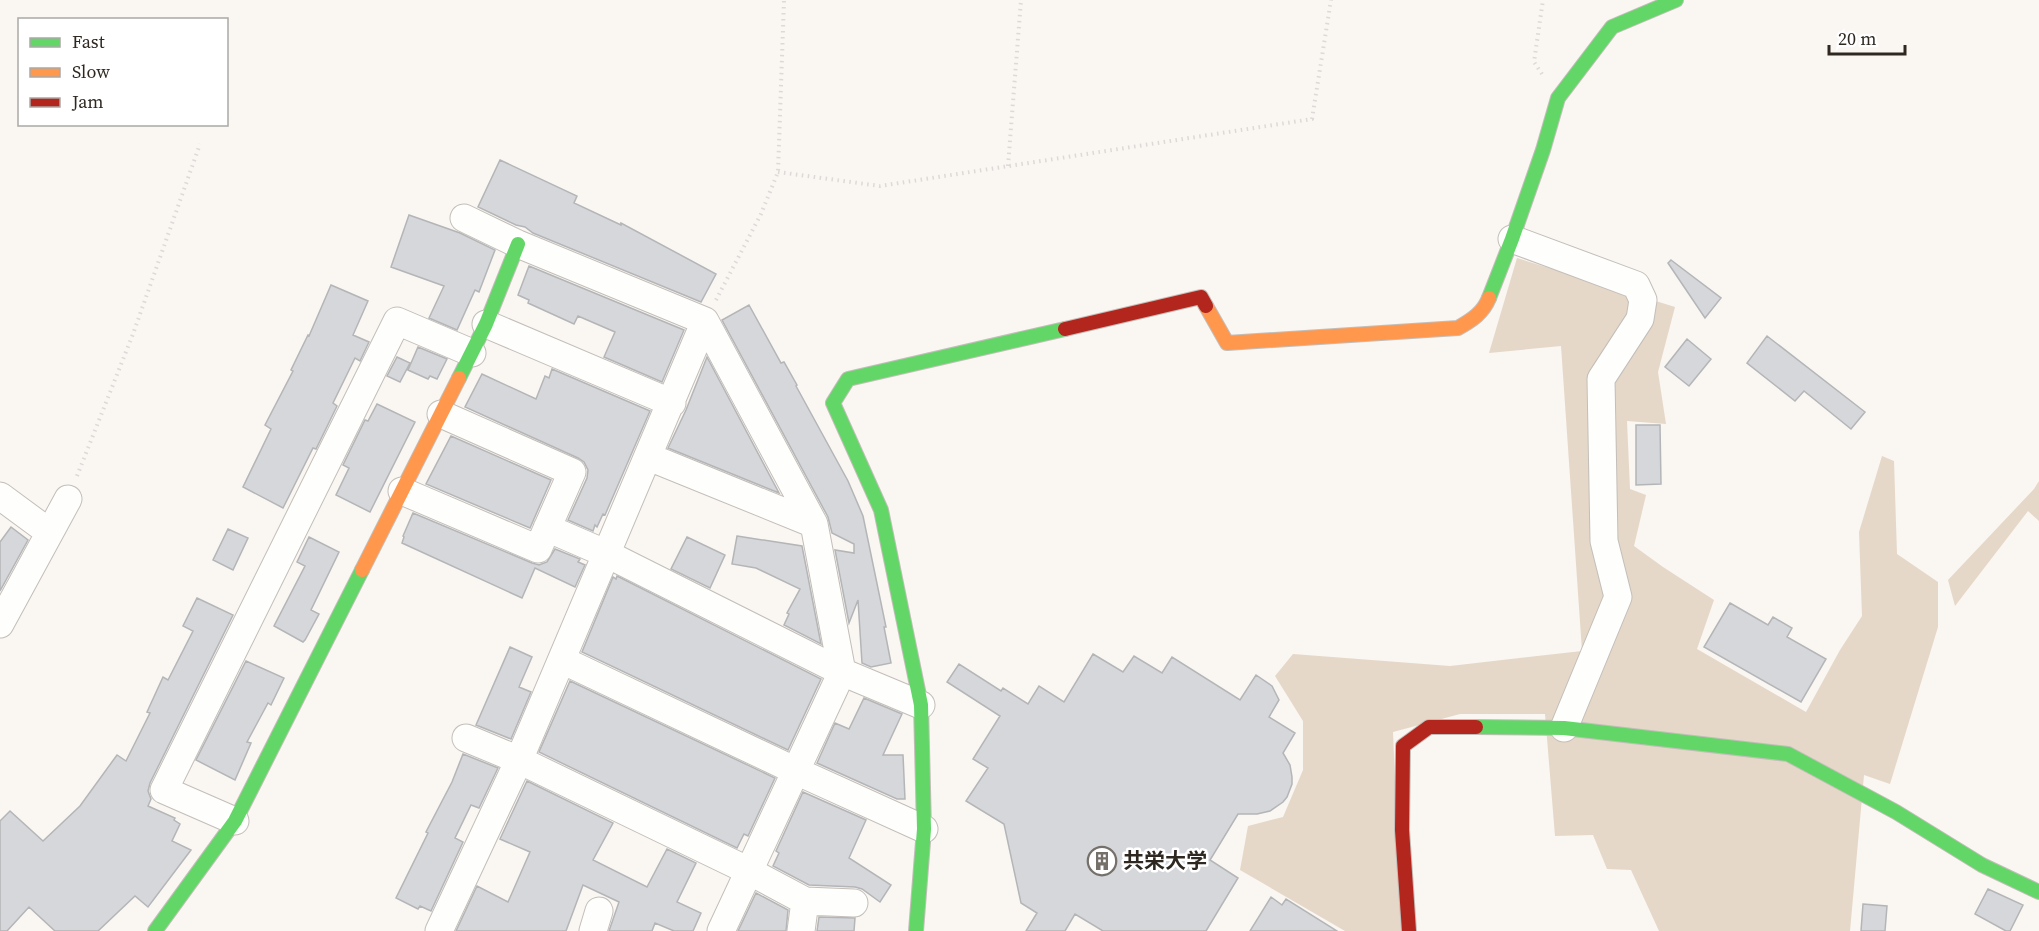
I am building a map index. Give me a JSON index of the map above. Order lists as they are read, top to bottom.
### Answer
{
  "places": {
    "building": ["共栄大学"]
  },
  "legend": ["Fast", "Slow", "Jam"],
  "scale_bar": "20 m"
}
